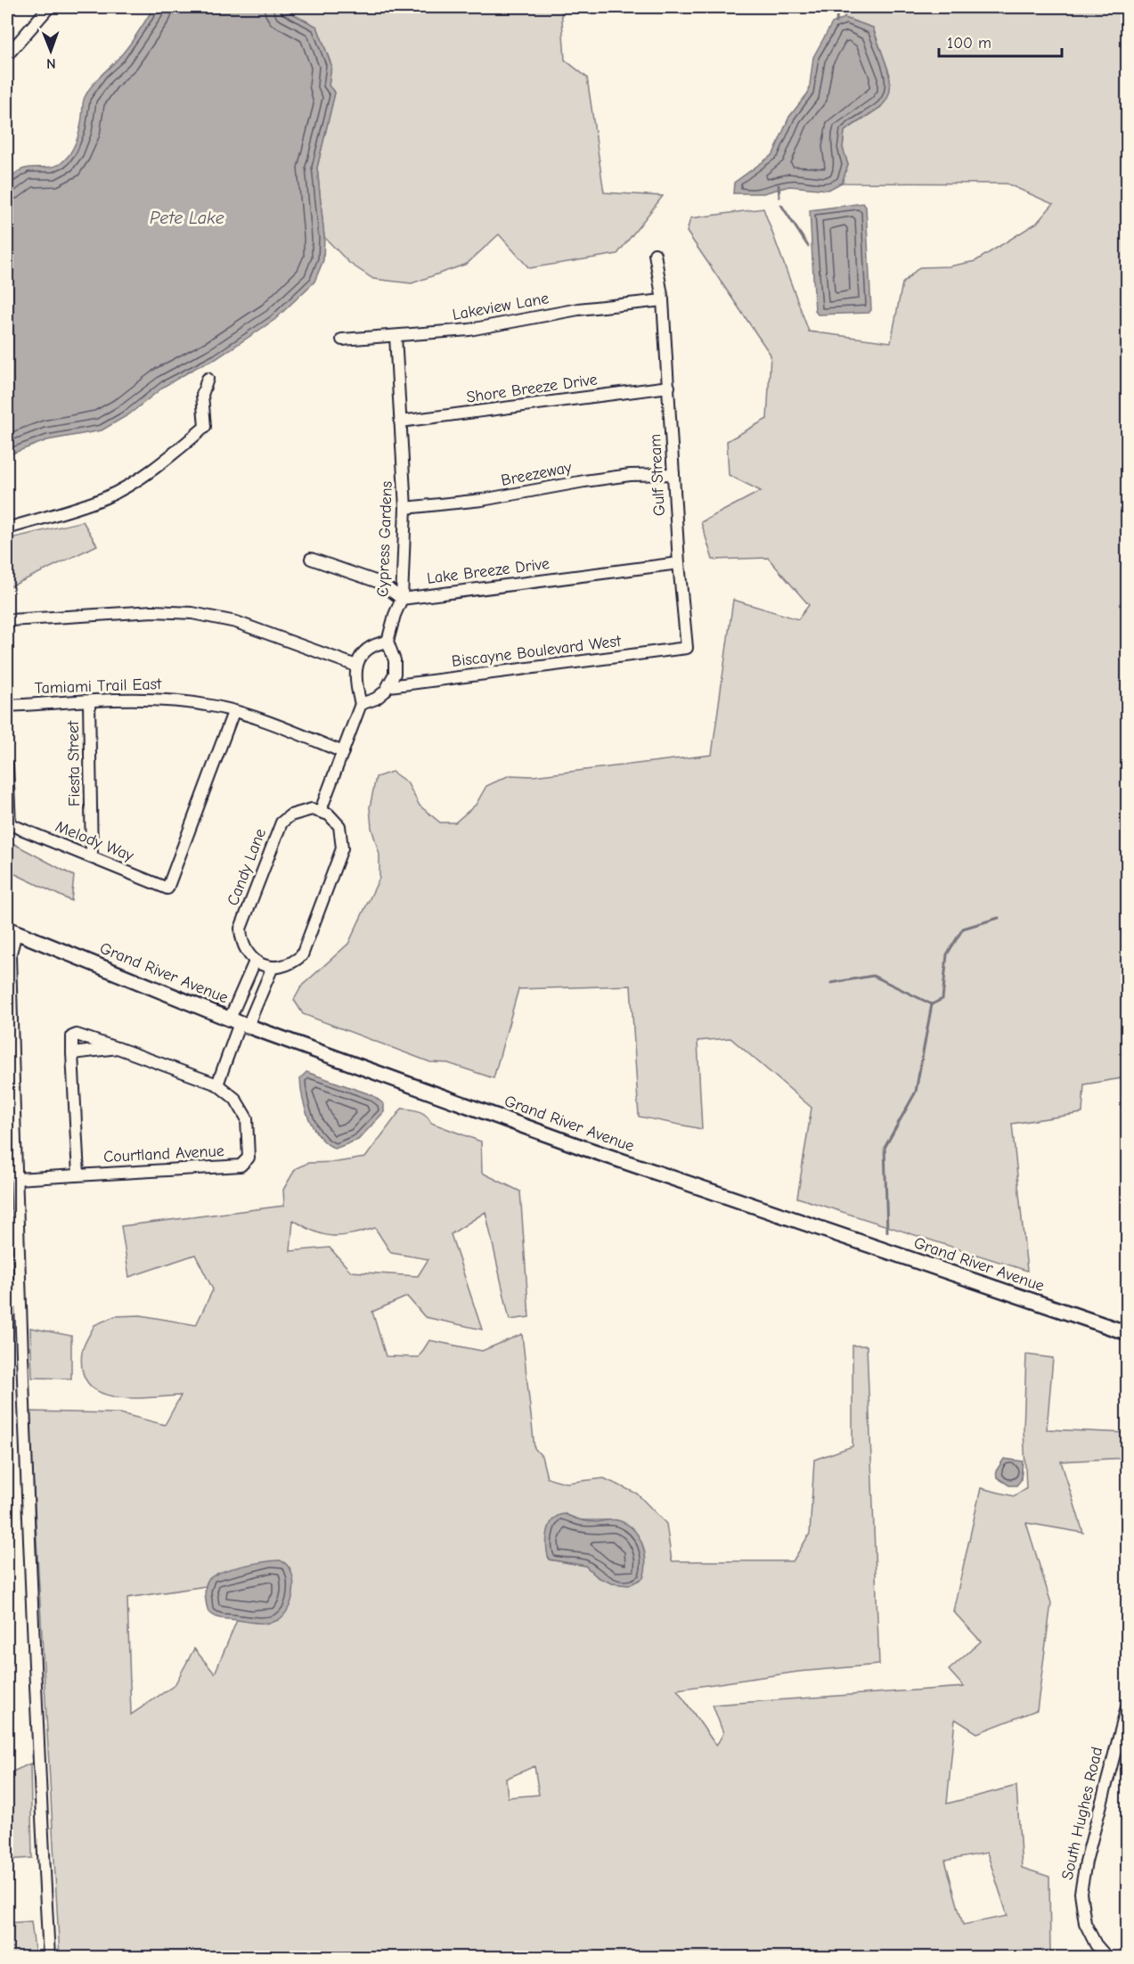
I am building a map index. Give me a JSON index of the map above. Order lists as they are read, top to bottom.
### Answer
{
  "streets": {
    "main road": ["Grand River Avenue"],
    "street": [
      "Lakeview Lane",
      "Shore Breeze Drive",
      "Breezeway",
      "Gulf Stream",
      "Cypress Gardens",
      "Lake Breeze Drive",
      "Biscayne Boulevard West",
      "Tamiami Trail East",
      "Fiesta Street",
      "Melody Way",
      "Candy Lane",
      "Courtland Avenue",
      "South Hughes Road"
    ]
  },
  "crossings": [
    ["Lakeview Lane", "Gulf Stream"],
    ["Lakeview Lane", "Cypress Gardens"],
    ["Shore Breeze Drive", "Gulf Stream"],
    ["Shore Breeze Drive", "Cypress Gardens"],
    ["Breezeway", "Gulf Stream"],
    ["Breezeway", "Cypress Gardens"],
    ["Gulf Stream", "Lake Breeze Drive"],
    ["Gulf Stream", "Biscayne Boulevard West"],
    ["Cypress Gardens", "Lake Breeze Drive"],
    ["Tamiami Trail East", "Fiesta Street"],
    ["Tamiami Trail East", "Melody Way"],
    ["Fiesta Street", "Melody Way"]
  ],
  "water": ["Pete Lake"],
  "scale_bar": "100 m",
  "north": "bottom"
}
